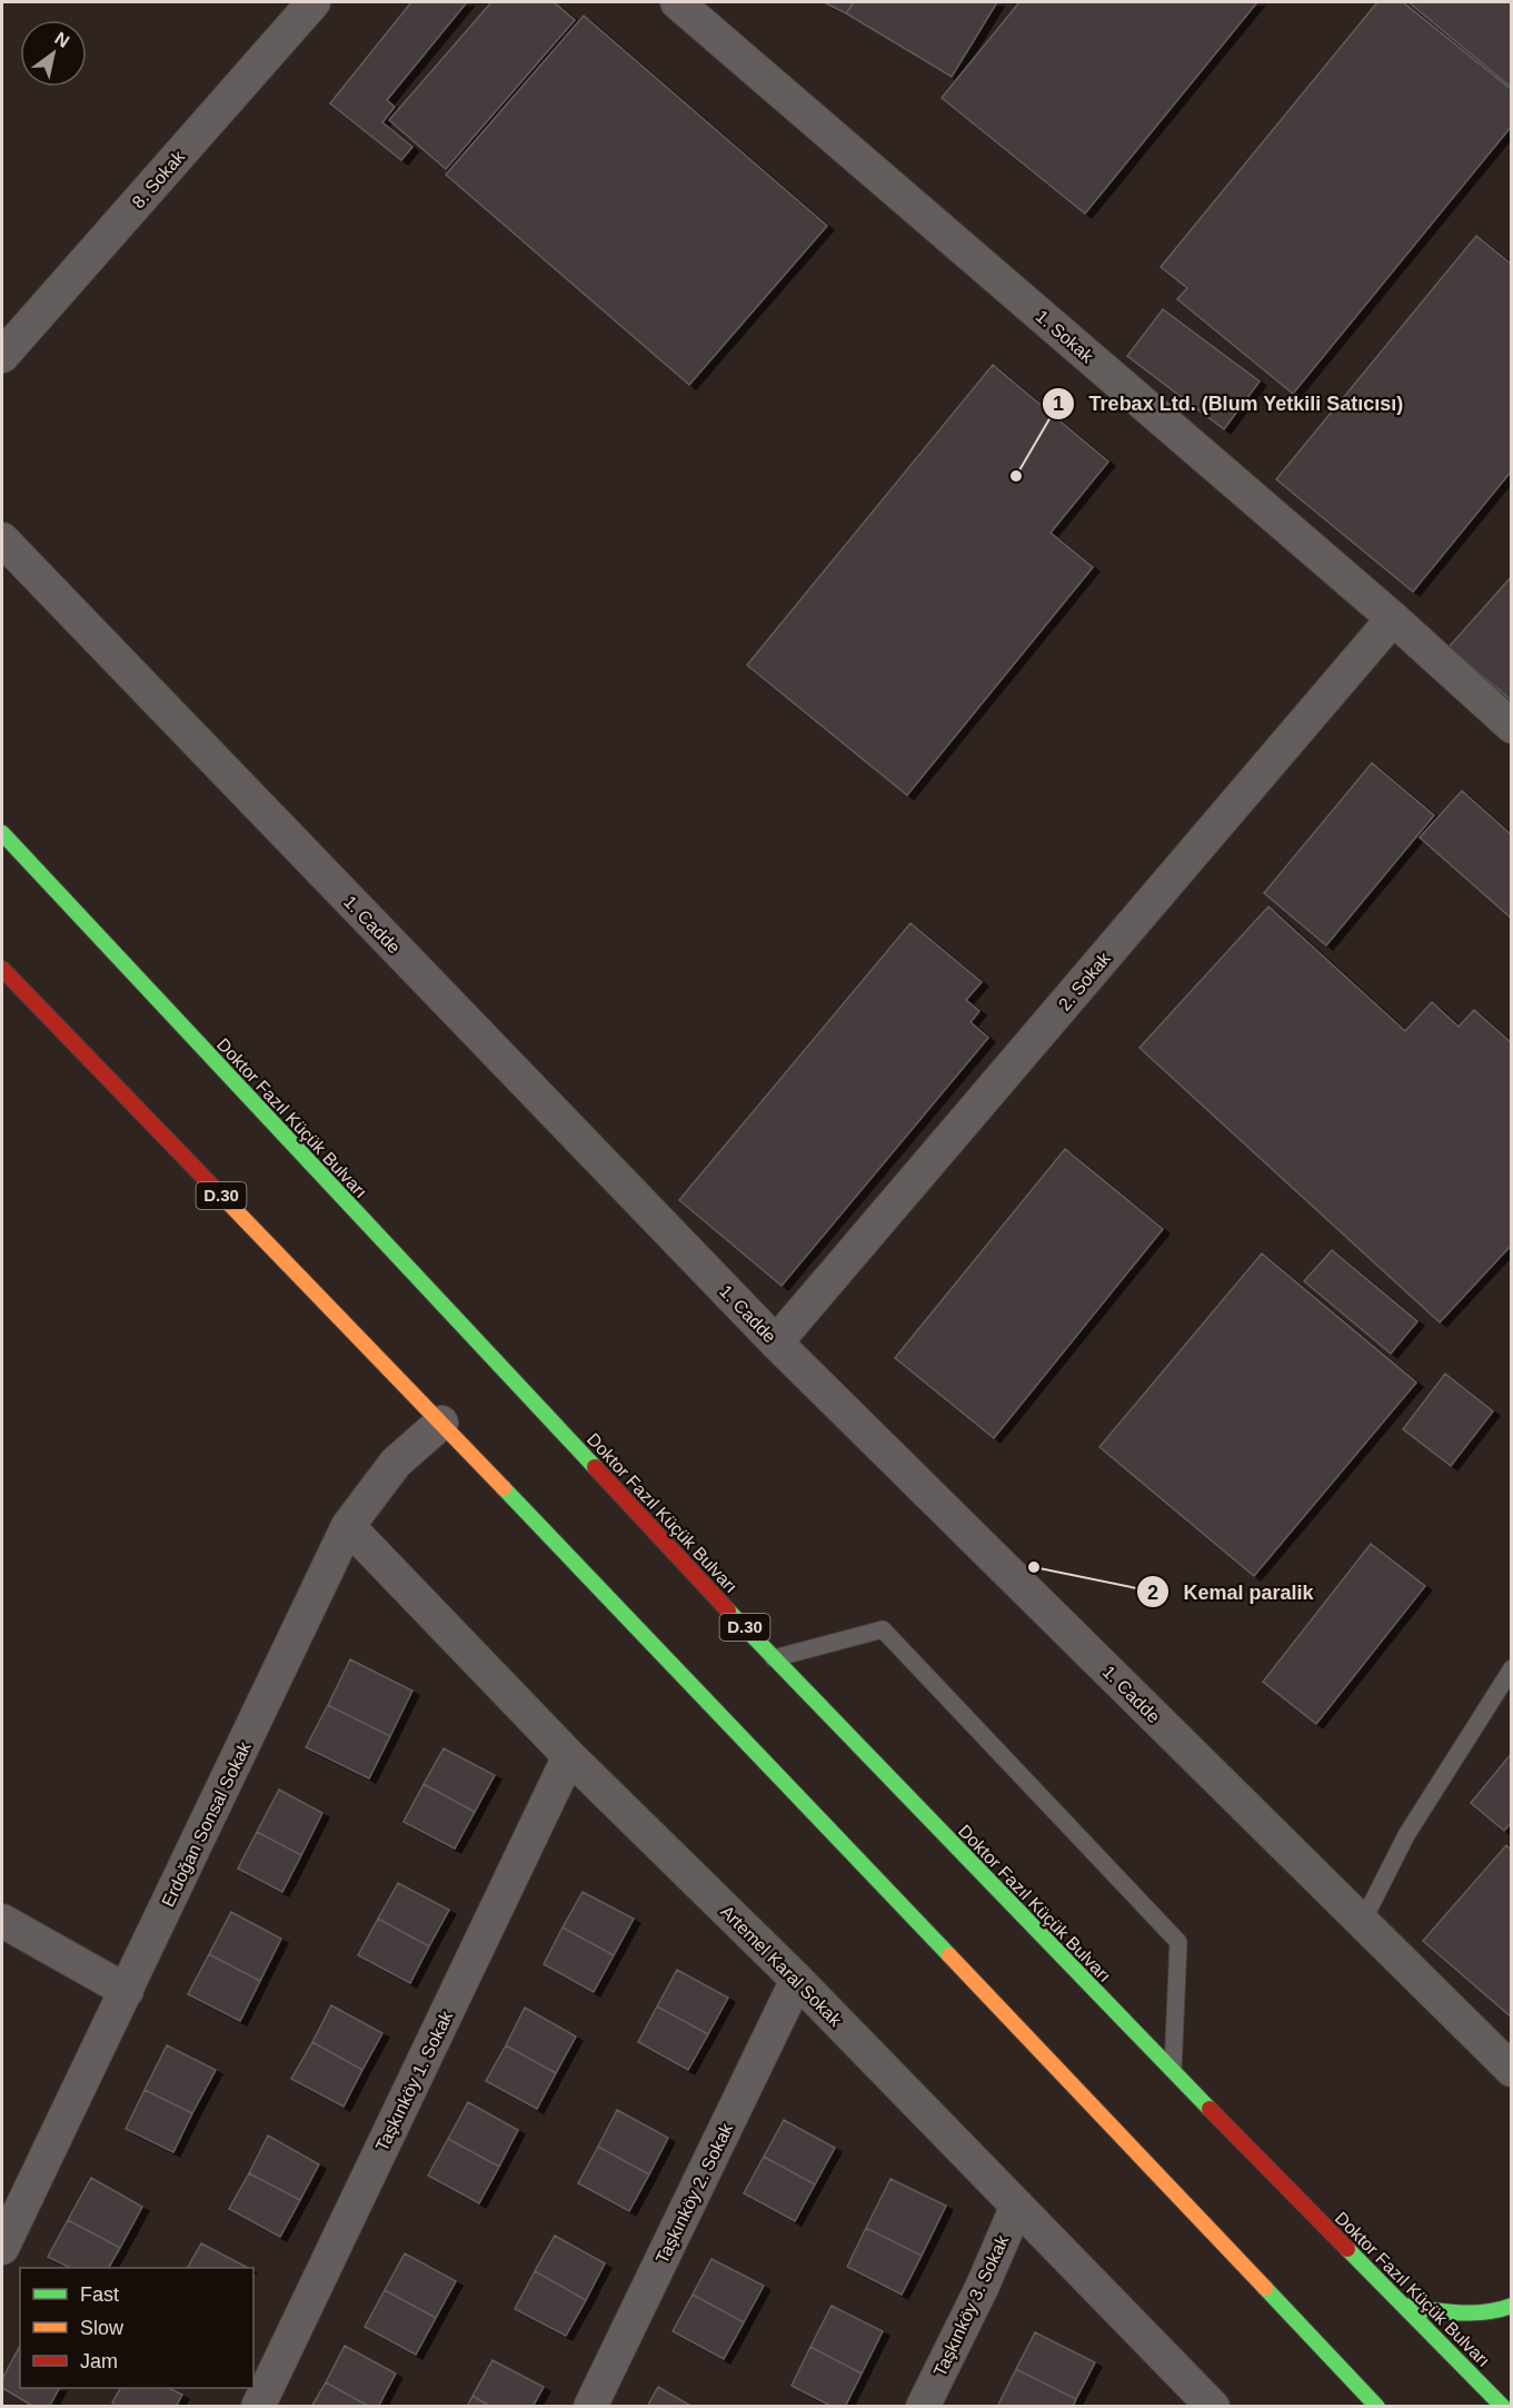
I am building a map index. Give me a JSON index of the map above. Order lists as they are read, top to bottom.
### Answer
{
  "streets": {
    "main road": ["Doktor Fazıl Küçük Bulvarı", "D.30"],
    "street": [
      "8. Sokak",
      "1. Sokak",
      "1. Cadde",
      "2. Sokak",
      "Erdoğan Sonsal Sokak",
      "Artemel Karal Sokak",
      "Taşkınköy 1. Sokak",
      "Taşkınköy 2. Sokak",
      "Taşkınköy 3. Sokak"
    ]
  },
  "crossings": [
    ["1. Sokak", "2. Sokak"],
    ["1. Cadde", "2. Sokak"],
    ["D.30", "Erdoğan Sonsal Sokak"],
    ["Erdoğan Sonsal Sokak", "Artemel Karal Sokak"],
    ["Artemel Karal Sokak", "Taşkınköy 1. Sokak"],
    ["Artemel Karal Sokak", "Taşkınköy 2. Sokak"],
    ["Artemel Karal Sokak", "Taşkınköy 3. Sokak"]
  ],
  "places": ["Trebax Ltd. (Blum Yetkili Satıcısı)", "Kemal paralik"],
  "legend": ["Fast", "Slow", "Jam"],
  "north": "top right"
}
